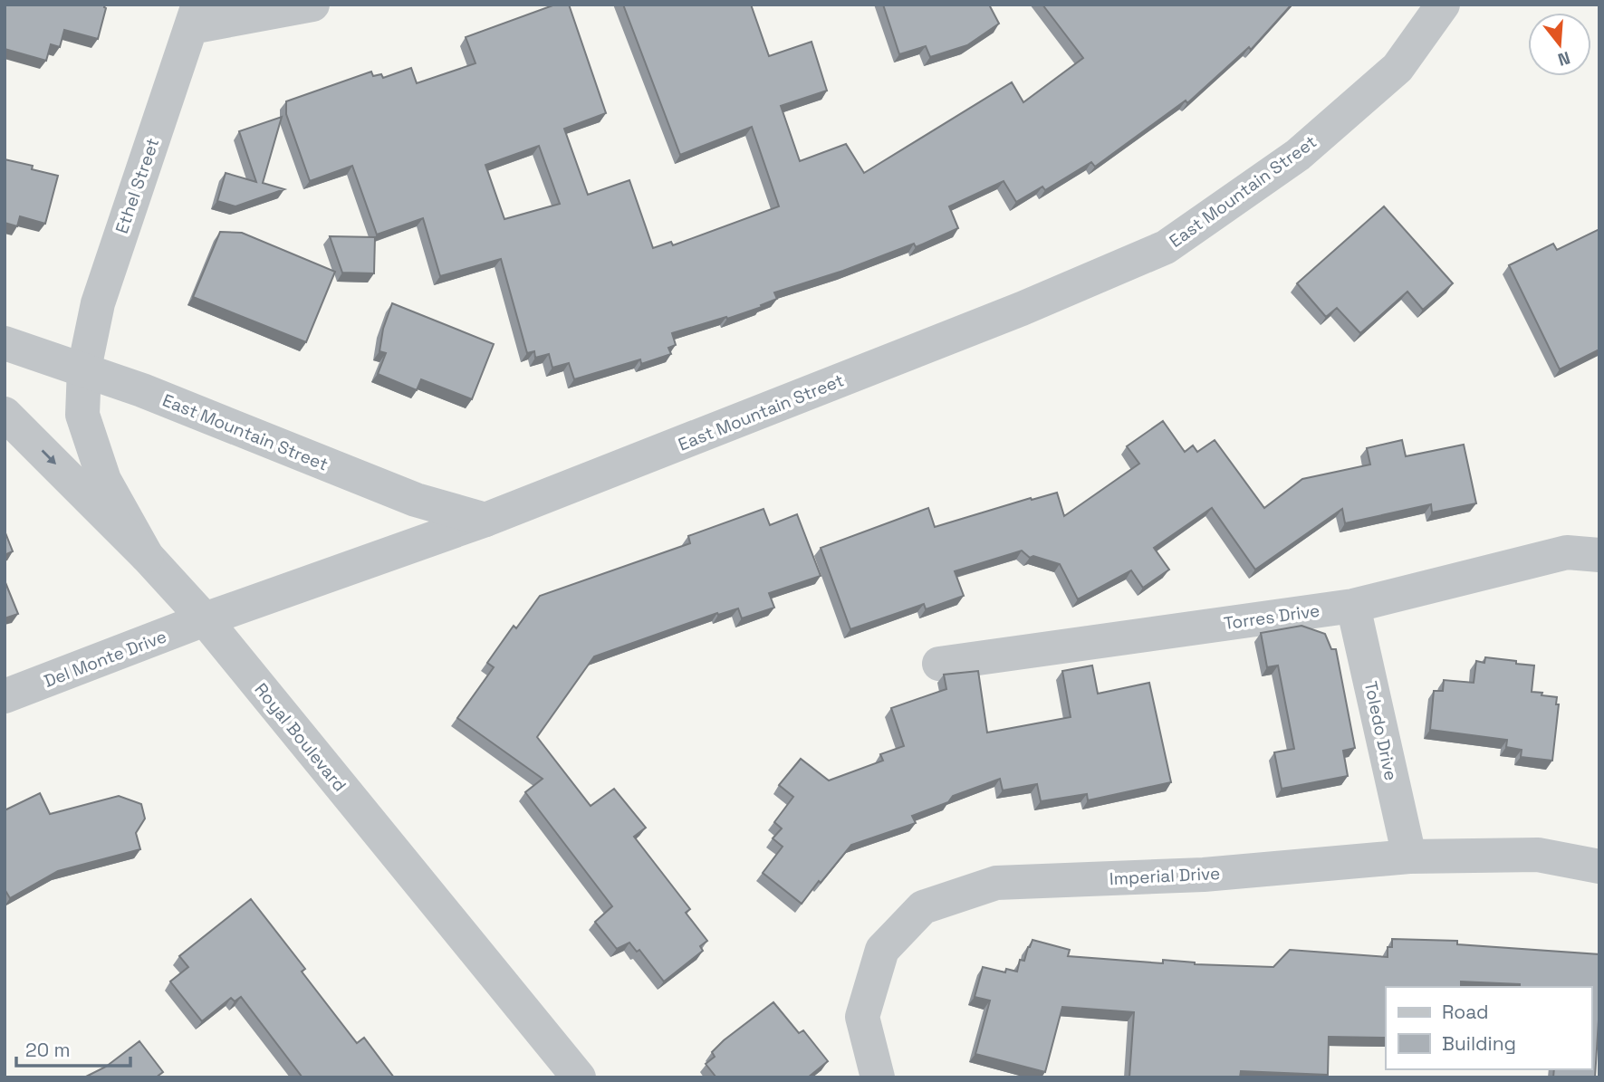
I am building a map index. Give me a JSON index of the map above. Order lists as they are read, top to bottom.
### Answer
{
  "streets": {
    "street": [
      "Ethel Street",
      "East Mountain Street",
      "Torres Drive",
      "Del Monte Drive",
      "Toledo Drive",
      "Royal Boulevard",
      "Imperial Drive"
    ]
  },
  "crossings": [
    ["Ethel Street", "East Mountain Street"],
    ["Ethel Street", "Royal Boulevard"],
    ["East Mountain Street", "Del Monte Drive"],
    ["East Mountain Street", "Royal Boulevard"],
    ["Torres Drive", "Toledo Drive"],
    ["Del Monte Drive", "Royal Boulevard"],
    ["Toledo Drive", "Imperial Drive"]
  ],
  "legend": ["Road", "Building"],
  "scale_bar": "20 m",
  "north": "bottom"
}
